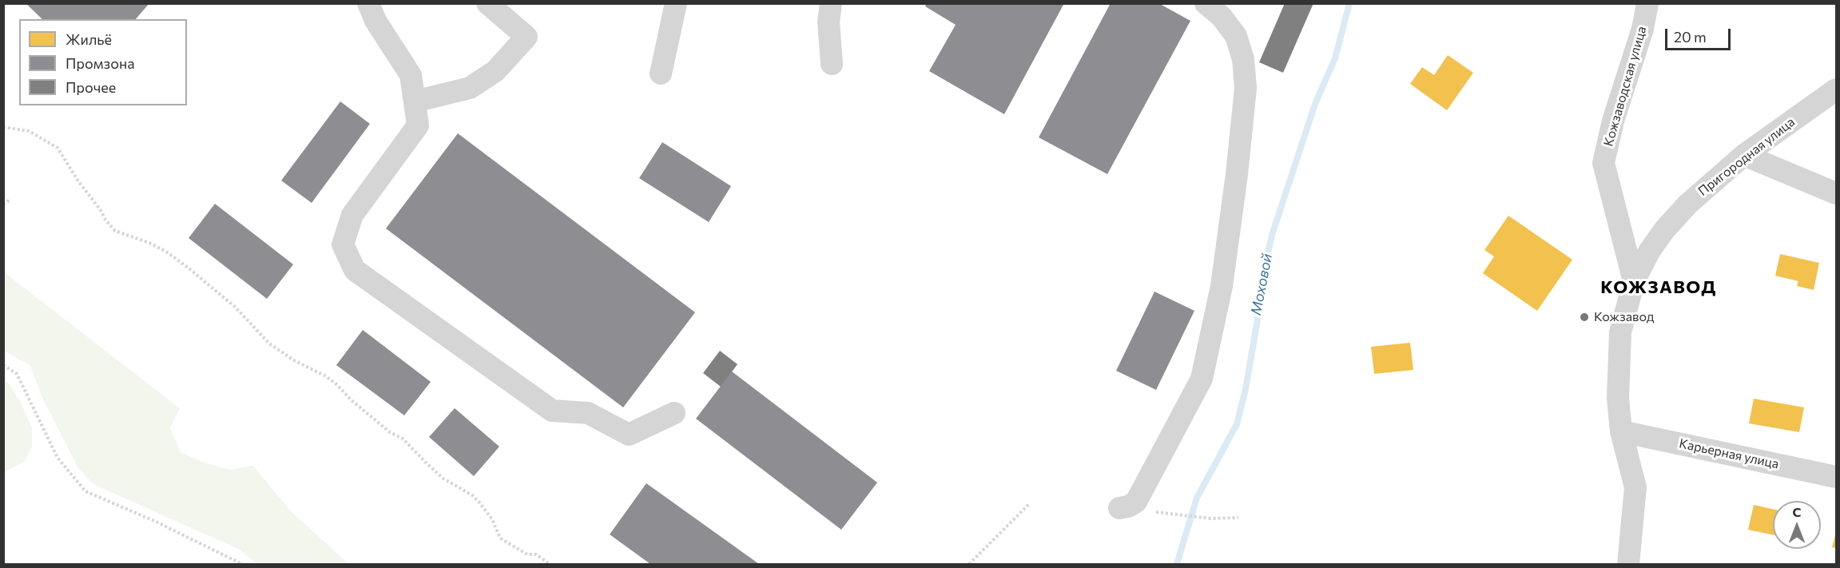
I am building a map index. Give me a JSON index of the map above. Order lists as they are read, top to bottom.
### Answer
{
  "streets": {
    "street": ["Кожзаводская улица", "Пригородная улица", "Карьерная улица"]
  },
  "crossings": [
    ["Кожзаводская улица", "Пригородная улица"],
    ["Пригородная улица", "Карьерная улица"]
  ],
  "districts": ["КОЖЗАВОД"],
  "water": ["Моховой"],
  "places": ["Кожзавод"],
  "legend": ["Жильё", "Промзона", "Прочее"],
  "scale_bar": "20 m",
  "north": "top"
}
